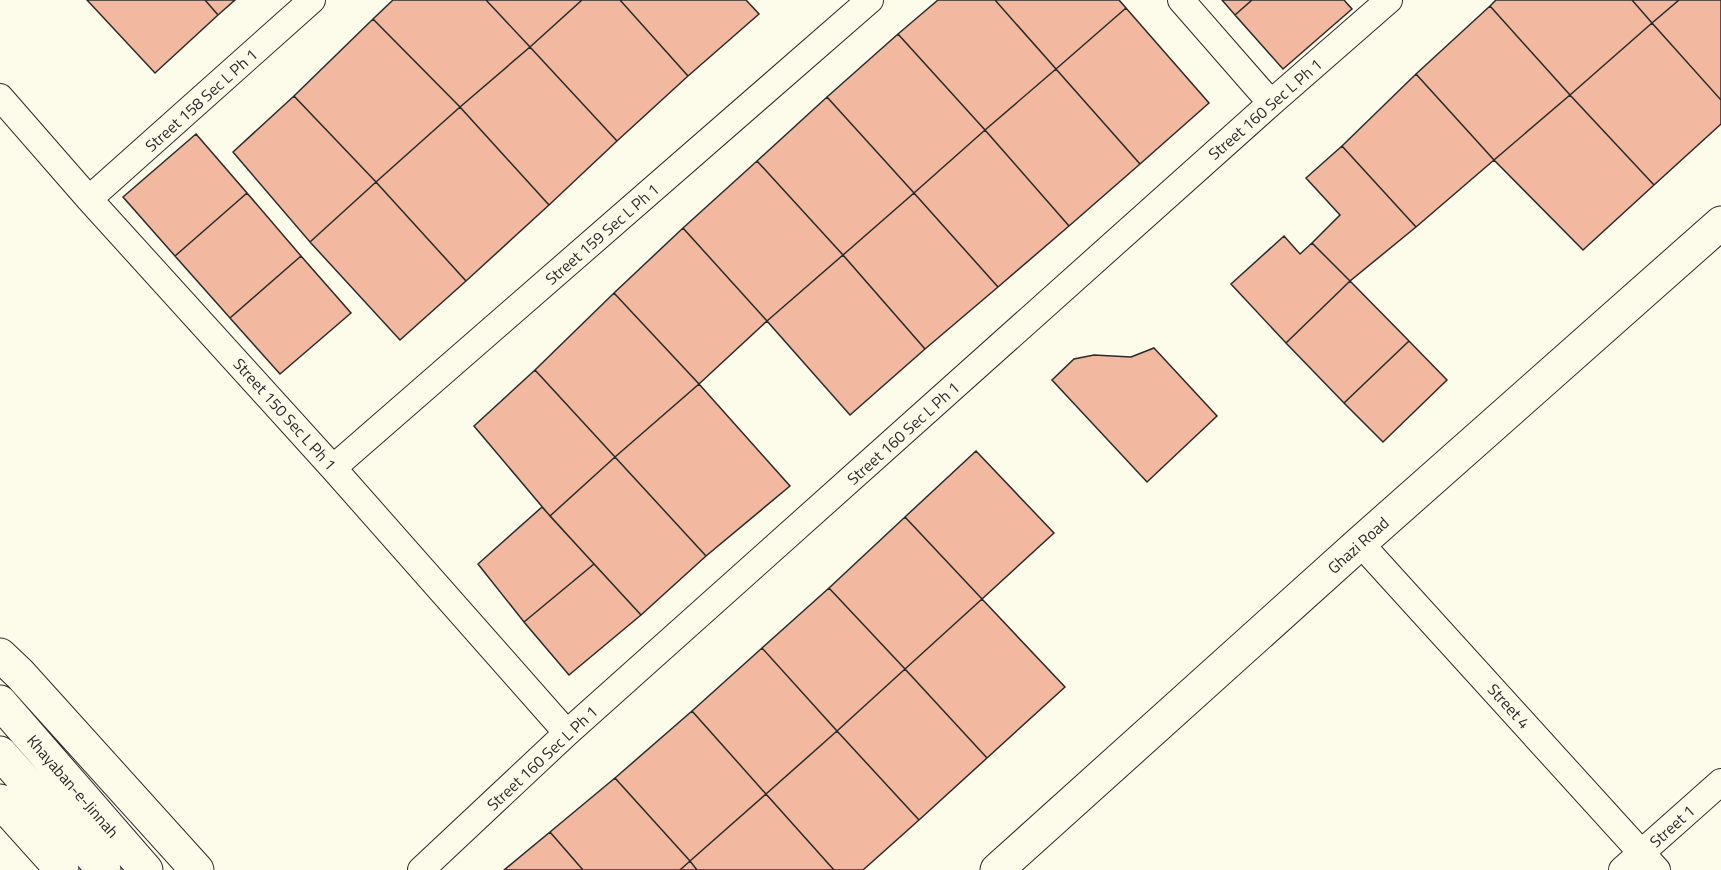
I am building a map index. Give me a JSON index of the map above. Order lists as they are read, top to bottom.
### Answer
{
  "streets": {
    "main road": ["Ghazi Road", "Khayaban-e-Jinnah"],
    "street": [
      "Street 158 Sec L Ph 1",
      "Street 160 Sec L Ph 1",
      "Street 159 Sec L Ph 1",
      "Street 150 Sec L Ph 1",
      "Street 4",
      "Street 1"
    ]
  },
  "crossings": [
    ["Street 158 Sec L Ph 1", "Street 150 Sec L Ph 1"],
    ["Street 160 Sec L Ph 1", "Street 150 Sec L Ph 1"],
    ["Street 159 Sec L Ph 1", "Street 150 Sec L Ph 1"],
    ["Ghazi Road", "Street 4"],
    ["Street 4", "Street 1"]
  ]
}
